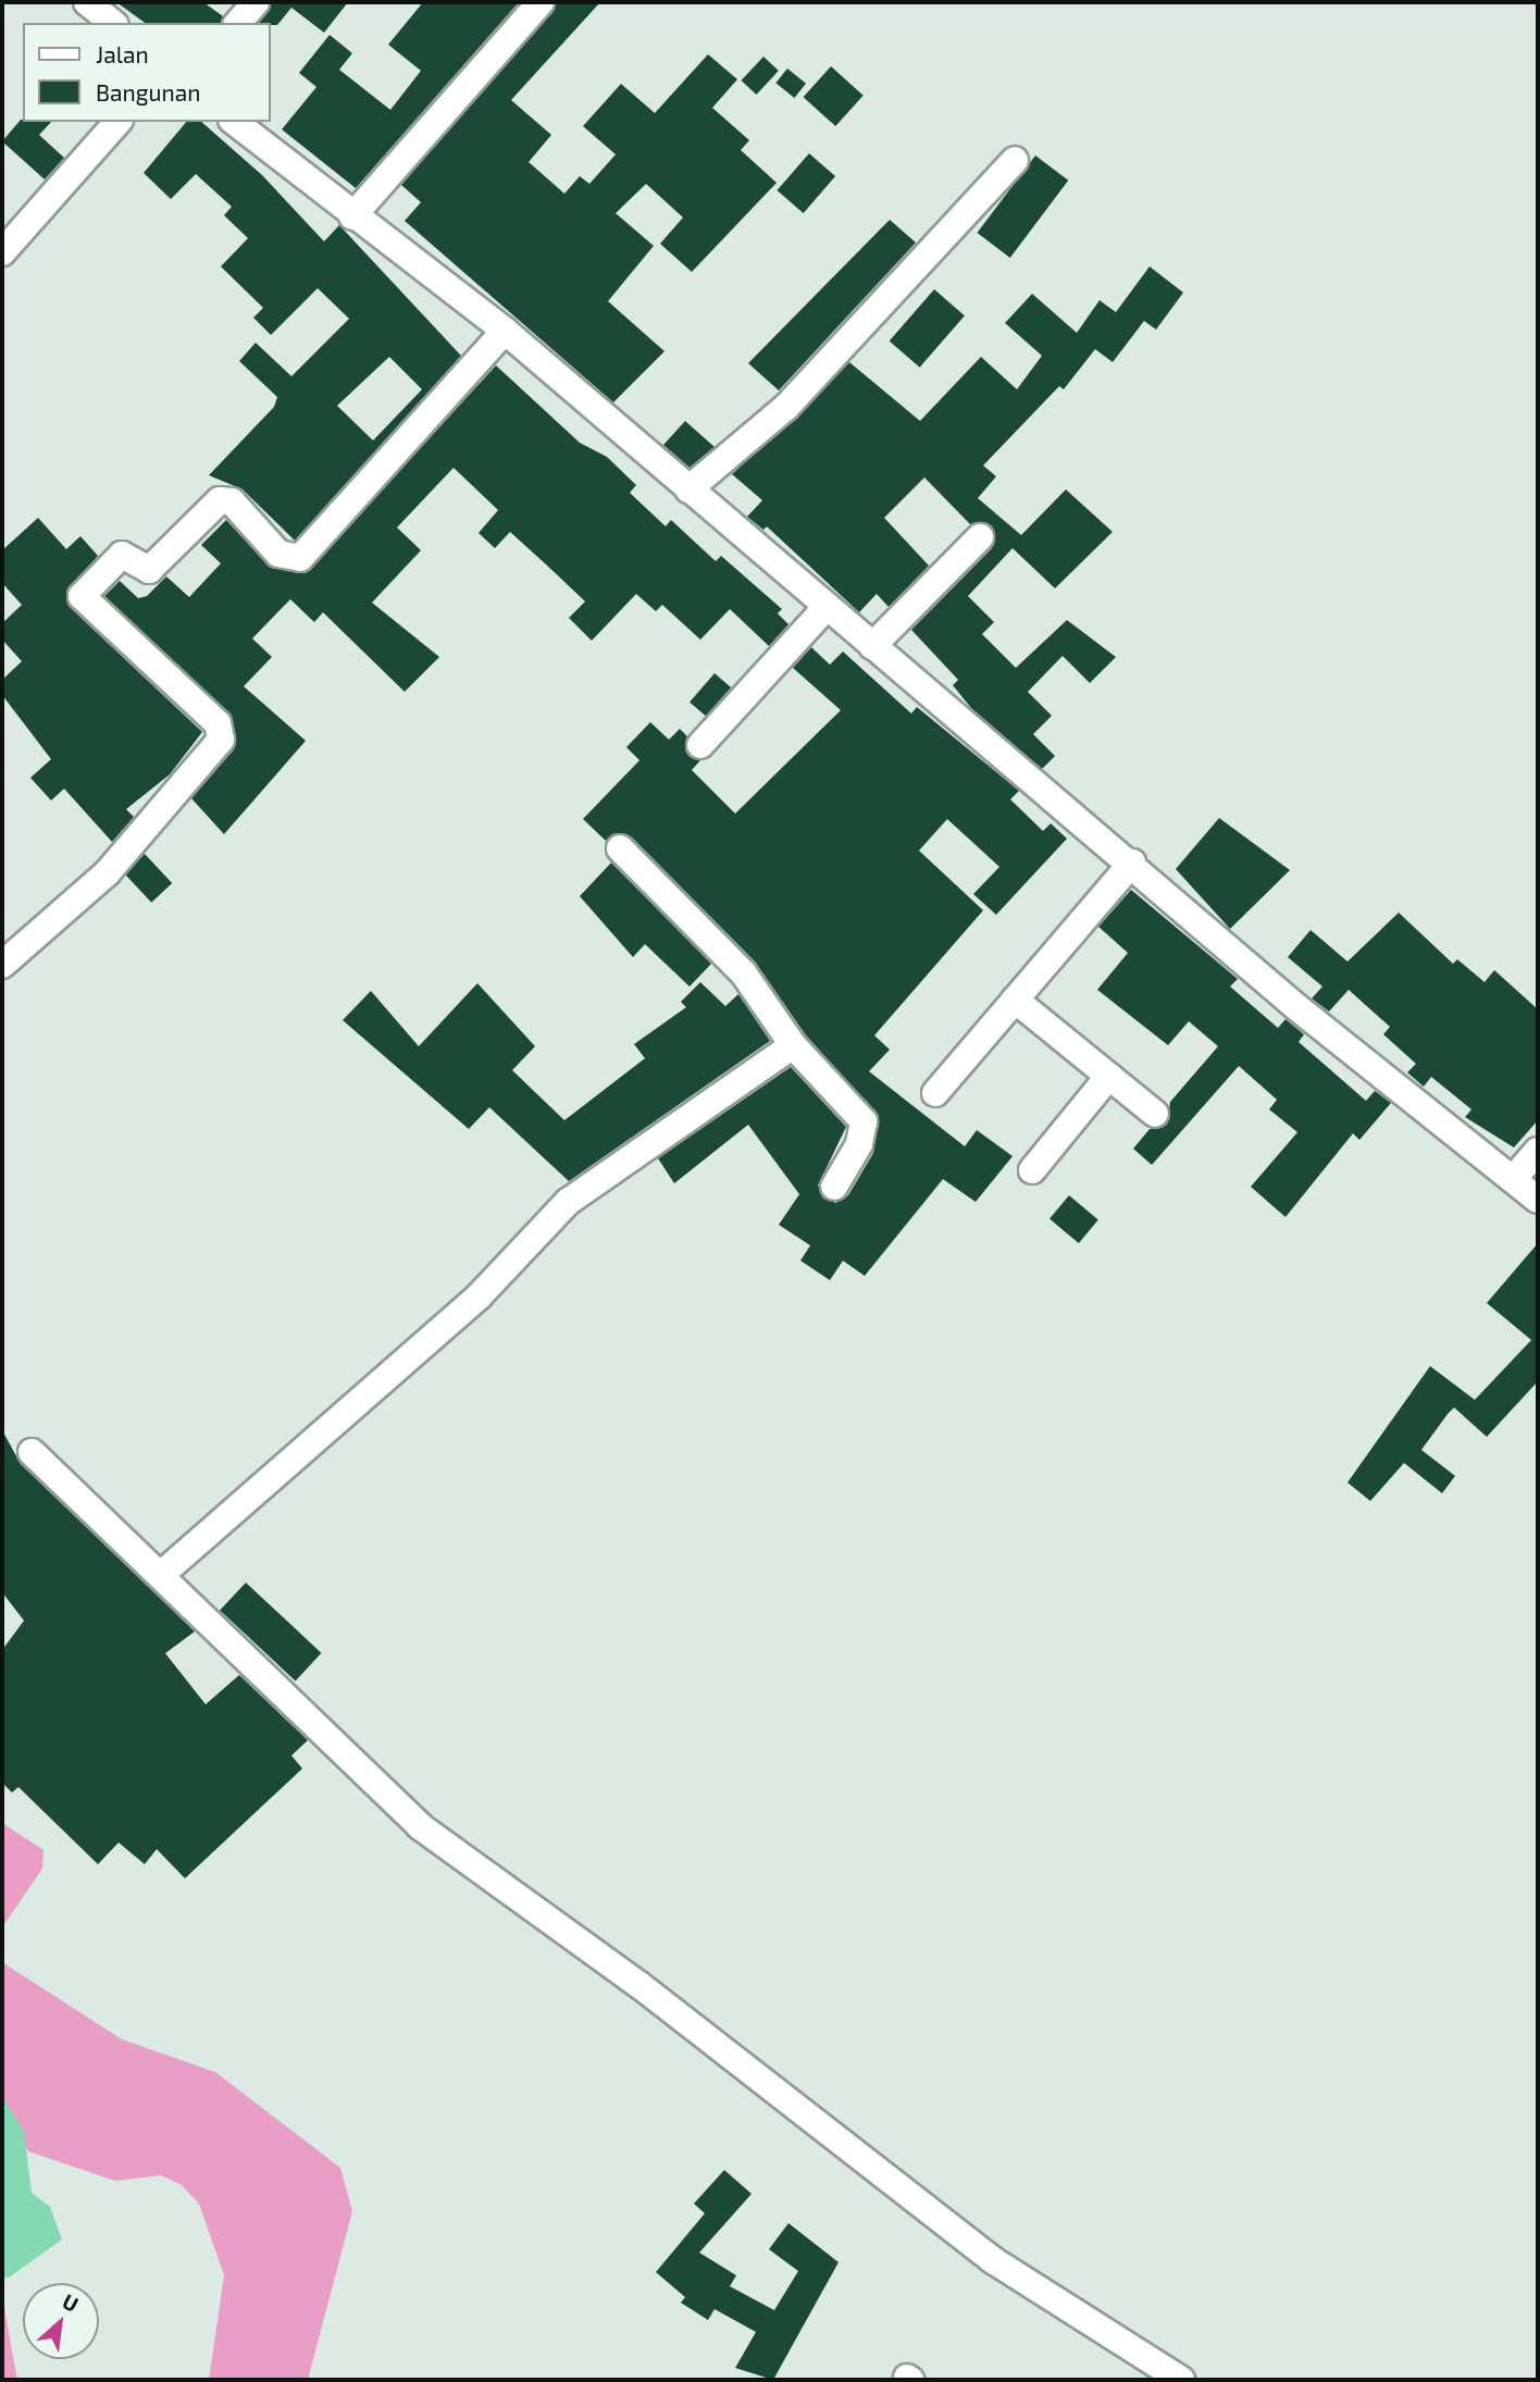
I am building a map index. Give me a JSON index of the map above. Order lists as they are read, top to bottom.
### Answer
{
  "legend": ["Jalan", "Bangunan"],
  "north": "top right"
}
